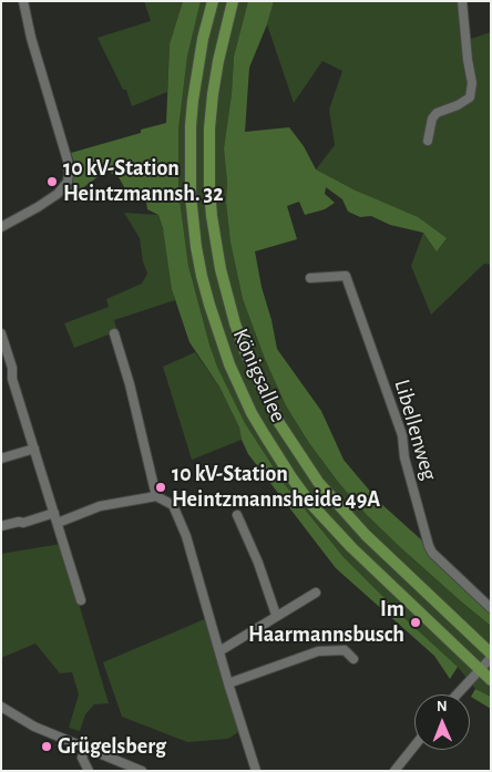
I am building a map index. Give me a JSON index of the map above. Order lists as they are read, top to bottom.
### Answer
{
  "streets": {
    "main road": ["Königsallee"],
    "street": ["Libellenweg"]
  },
  "places": [
    "10 kV-Station Heintzmannsh. 32",
    "10 kV-Station Heintzmannsheide 49A",
    "Im Haarmannsbusch",
    "Grügelsberg"
  ],
  "north": "top"
}
